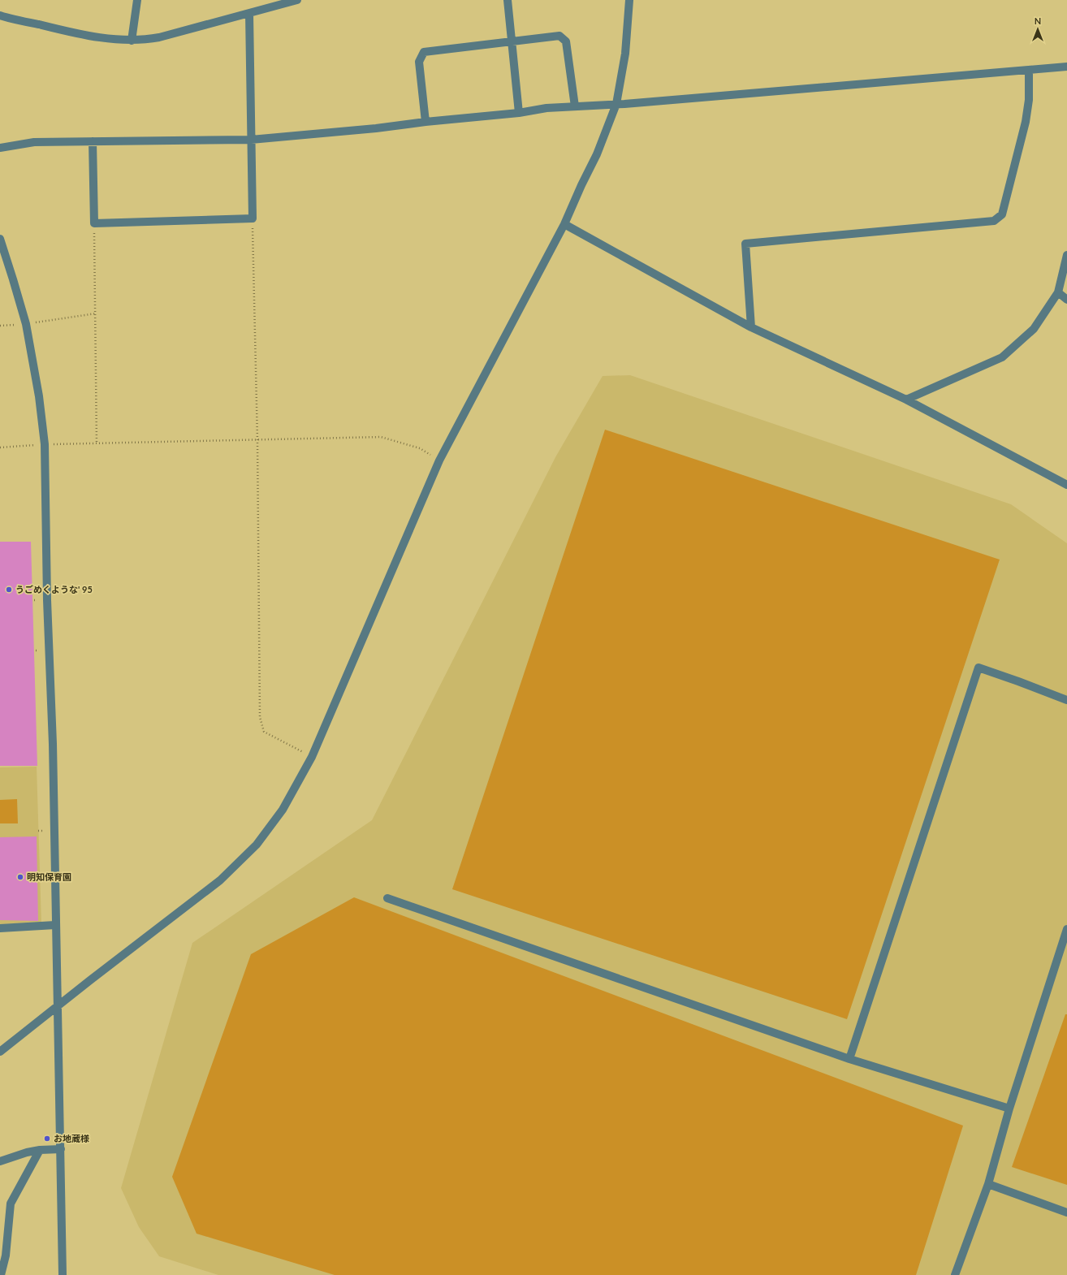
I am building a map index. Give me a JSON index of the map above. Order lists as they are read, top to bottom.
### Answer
{
  "places": ["うごめくような' 95", "明知保育園", "お地蔵様"],
  "north": "top"
}
